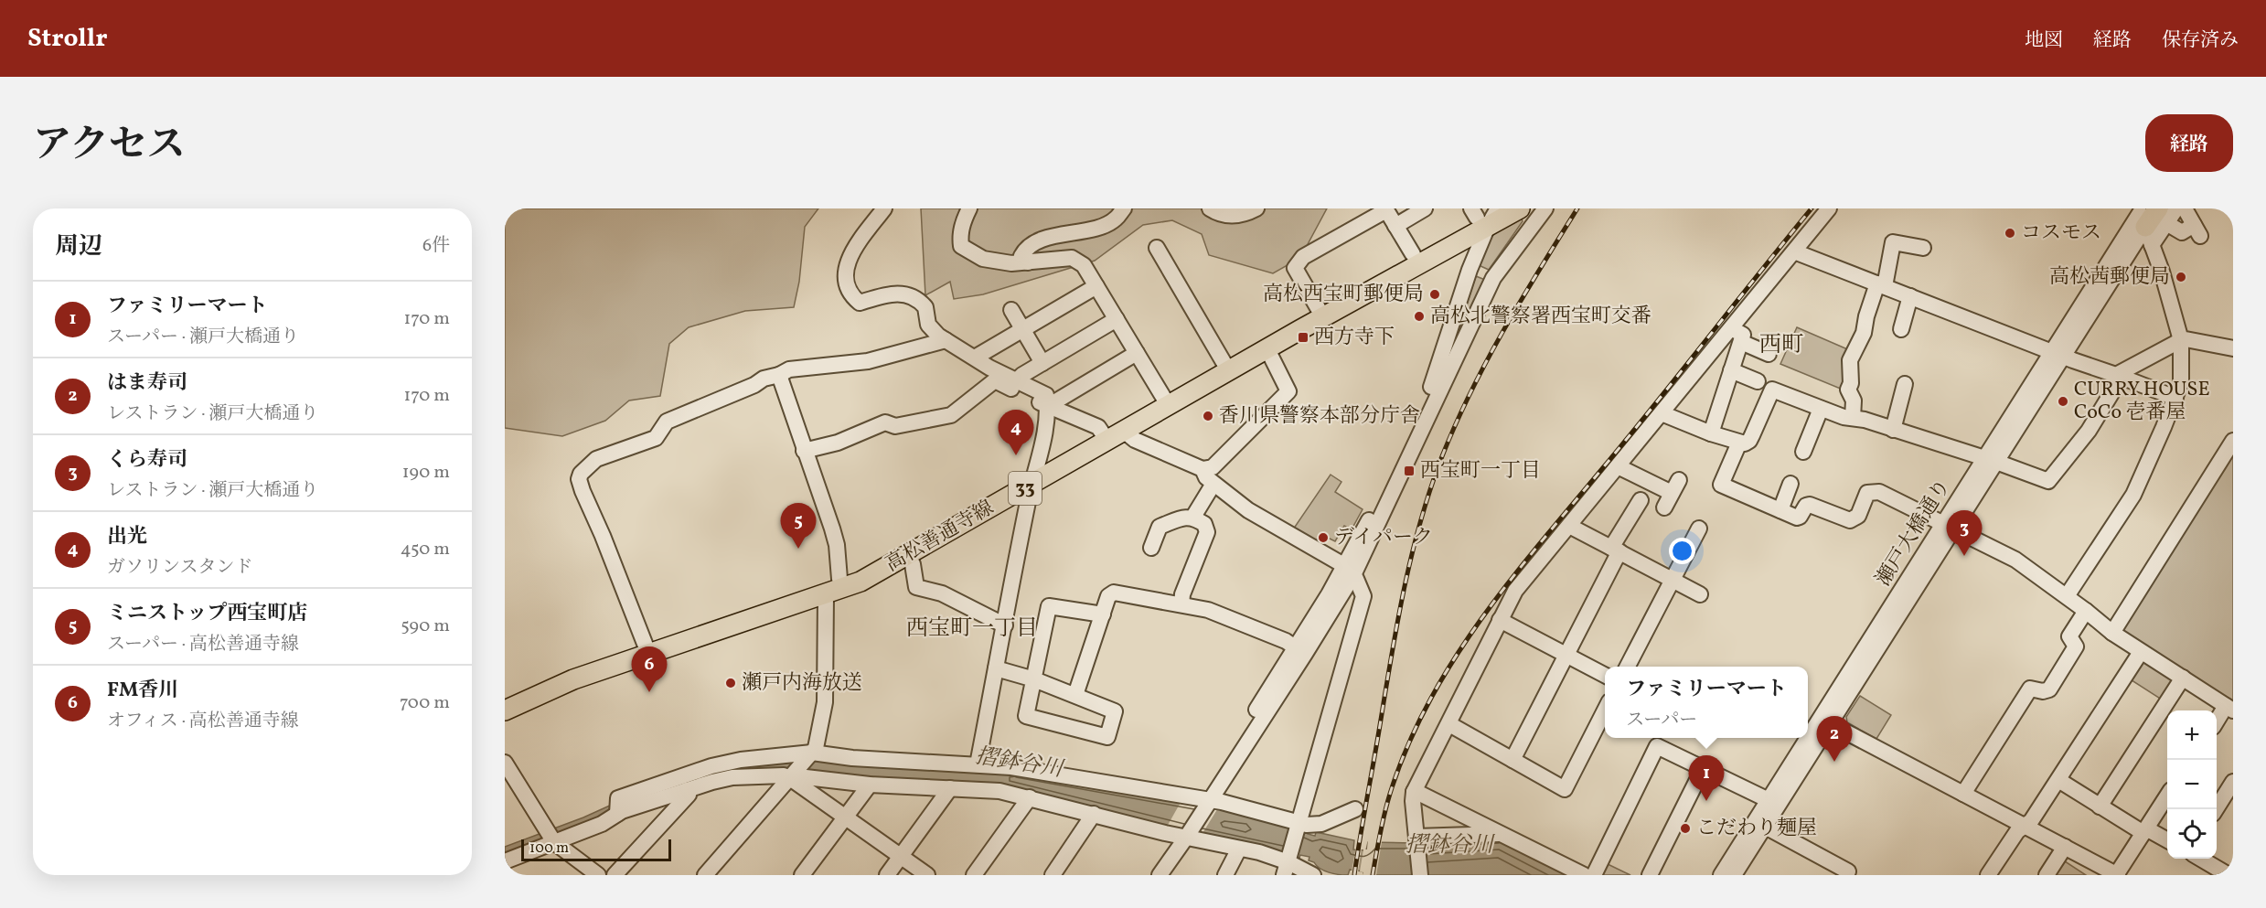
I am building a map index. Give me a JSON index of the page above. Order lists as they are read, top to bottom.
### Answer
{
  "streets": {
    "main road": ["33", "高松善通寺線"],
    "street": ["瀬戸大橋通り"]
  },
  "districts": ["西町", "西宝町一丁目"],
  "water": ["摺鉢谷川"],
  "places": {
    "other": [
      "コスモス",
      "高松茜郵便局",
      "高松西宝町郵便局",
      "高松北警察署西宝町交番",
      "CURRY HOUSE CoCo 壱番屋",
      "香川県警察本部分庁舎",
      "デイパーク",
      "瀬戸内海放送",
      "こだわり麺屋"
    ],
    "transit": ["西方寺下", "西宝町一丁目"]
  },
  "scale_bar": "100 m",
  "page": {
    "header": "Strollr",
    "nav": ["地図", "経路", "保存済み"],
    "title": "アクセス",
    "buttons": "経路",
    "heading": ["周辺", "6件"],
    "list": [
      {
        "mark": "1",
        "name": "ファミリーマート",
        "note": "スーパー · 瀬戸大橋通り",
        "value": "170 m"
      },
      {
        "mark": "2",
        "name": "はま寿司",
        "note": "レストラン · 瀬戸大橋通り",
        "value": "170 m"
      },
      {
        "mark": "3",
        "name": "くら寿司",
        "note": "レストラン · 瀬戸大橋通り",
        "value": "190 m"
      },
      {
        "mark": "4",
        "name": "出光",
        "note": "ガソリンスタンド",
        "value": "450 m"
      },
      {
        "mark": "5",
        "name": "ミニストップ西宝町店",
        "note": "スーパー · 高松善通寺線",
        "value": "590 m"
      },
      {
        "mark": "6",
        "name": "FM香川",
        "note": "オフィス · 高松善通寺線",
        "value": "700 m"
      }
    ],
    "pins": [
      "4",
      "5",
      "3",
      "6",
      "2",
      "1"
    ],
    "popup": ["ファミリーマート", "スーパー"],
    "map_buttons": ["+", "−"],
    "scale": "100 m"
  }
}
